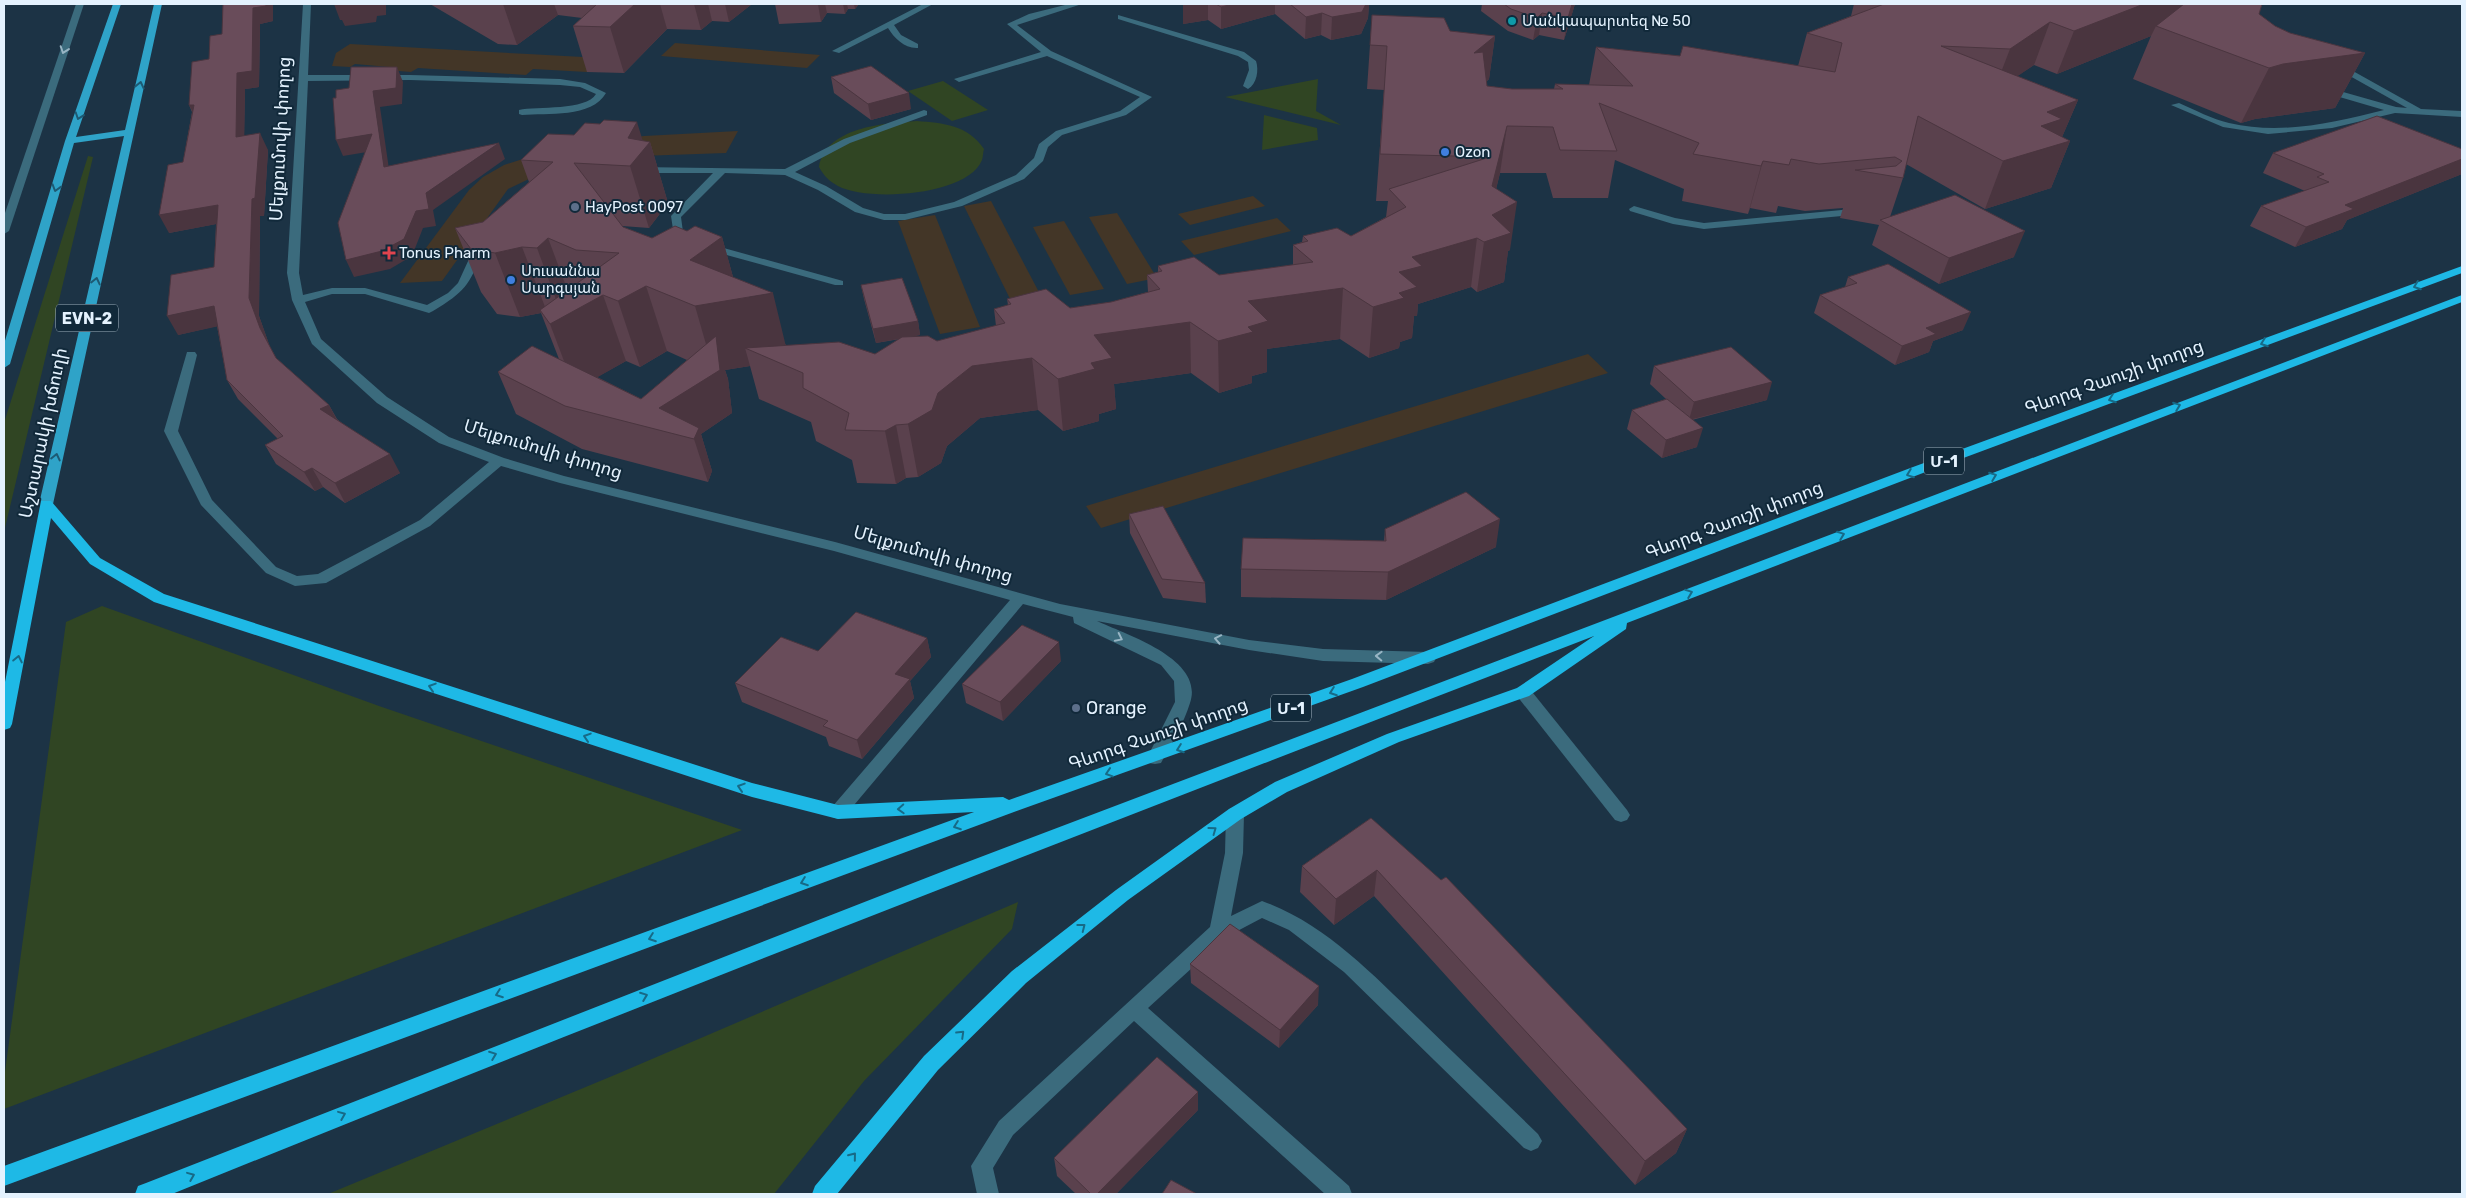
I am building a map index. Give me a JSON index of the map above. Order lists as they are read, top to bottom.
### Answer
{
  "streets": {
    "highway": [
      "EVN-2",
      "Գևորգ Չաուշի փողոց",
      "Աշտարակի խճուղի",
      "Մ-1"
    ],
    "street": ["Մելքումովի փողոց"]
  },
  "crossings": [
    ["Մելքումովի փողոց", "Գևորգ Չաուշի փողոց"]
  ],
  "places": {
    "other": [
      "Մանկապարտեզ № 50",
      "Ozon",
      "HayPost 0097",
      "Սուսաննա Սարգսյան",
      "Orange"
    ],
    "health": ["Tonus Pharm"]
  }
}
